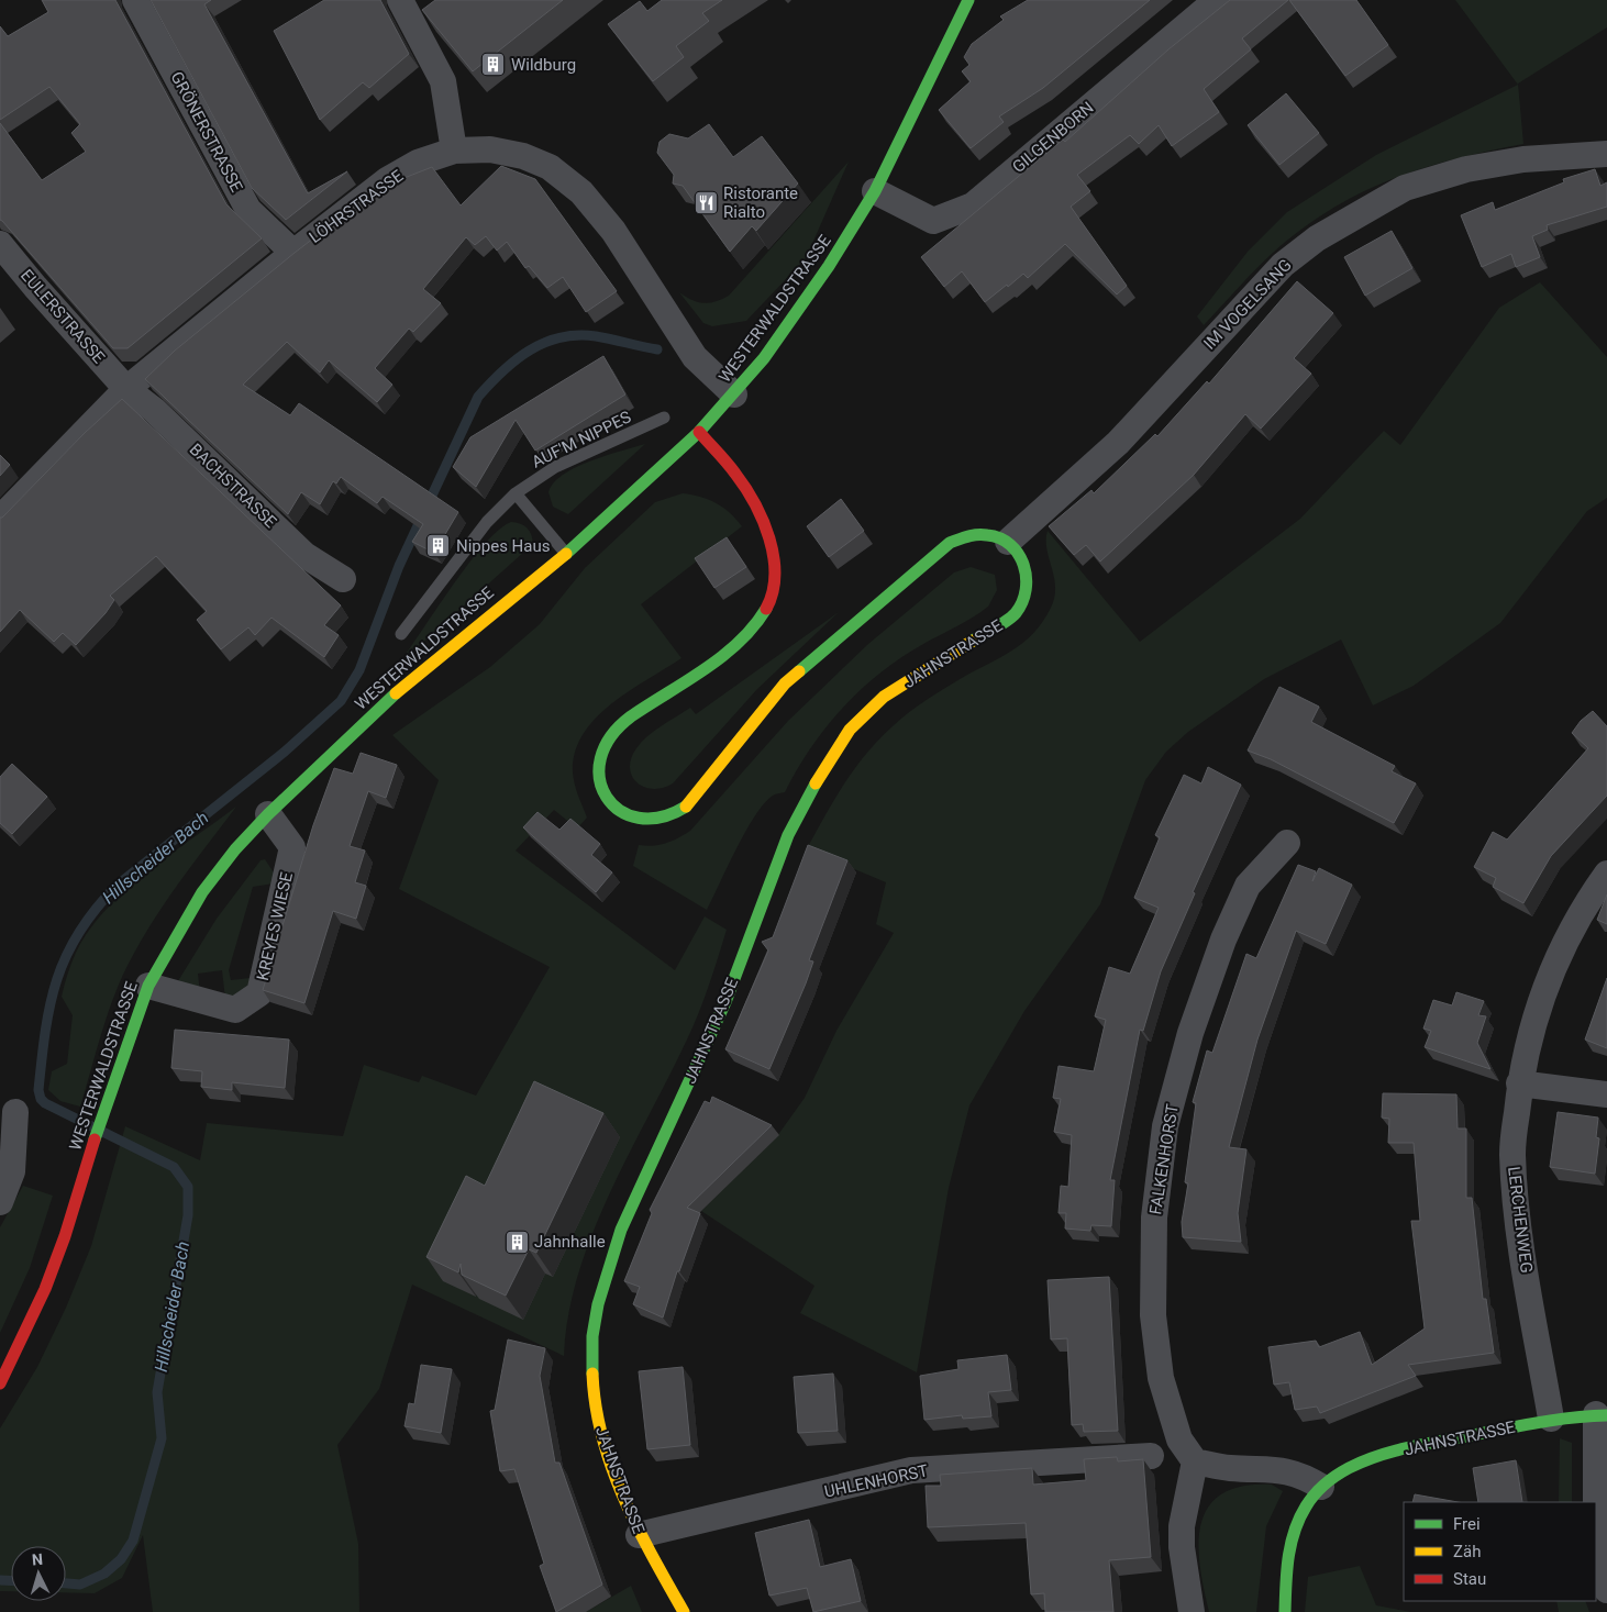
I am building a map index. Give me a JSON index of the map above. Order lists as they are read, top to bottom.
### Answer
{
  "streets": {
    "street": [
      "GRÖNERSTRASSE",
      "GILGENBORN",
      "LÖHRSTRASSE",
      "IM VOGELSANG",
      "WESTERWALDSTRASSE",
      "EULERSTRASSE",
      "BACHSTRASSE",
      "JAHNSTRASSE",
      "KREYES WIESE",
      "FALKENHORST",
      "LERCHENWEG",
      "UHLENHORST"
    ],
    "lane": ["AUF'M NIPPES"]
  },
  "crossings": [
    ["GRÖNERSTRASSE", "LÖHRSTRASSE"],
    ["GILGENBORN", "WESTERWALDSTRASSE"],
    ["LÖHRSTRASSE", "WESTERWALDSTRASSE"],
    ["LÖHRSTRASSE", "EULERSTRASSE"],
    ["LÖHRSTRASSE", "BACHSTRASSE"],
    ["IM VOGELSANG", "JAHNSTRASSE"],
    ["WESTERWALDSTRASSE", "KREYES WIESE"],
    ["EULERSTRASSE", "BACHSTRASSE"],
    ["JAHNSTRASSE", "LERCHENWEG"],
    ["JAHNSTRASSE", "UHLENHORST"]
  ],
  "water": ["Hillscheider Bach"],
  "places": {
    "building": ["Wildburg", "Nippes Haus", "Jahnhalle"],
    "restaurant": ["Ristorante Rialto"]
  },
  "legend": ["Frei", "Zäh", "Stau"],
  "north": "top"
}
